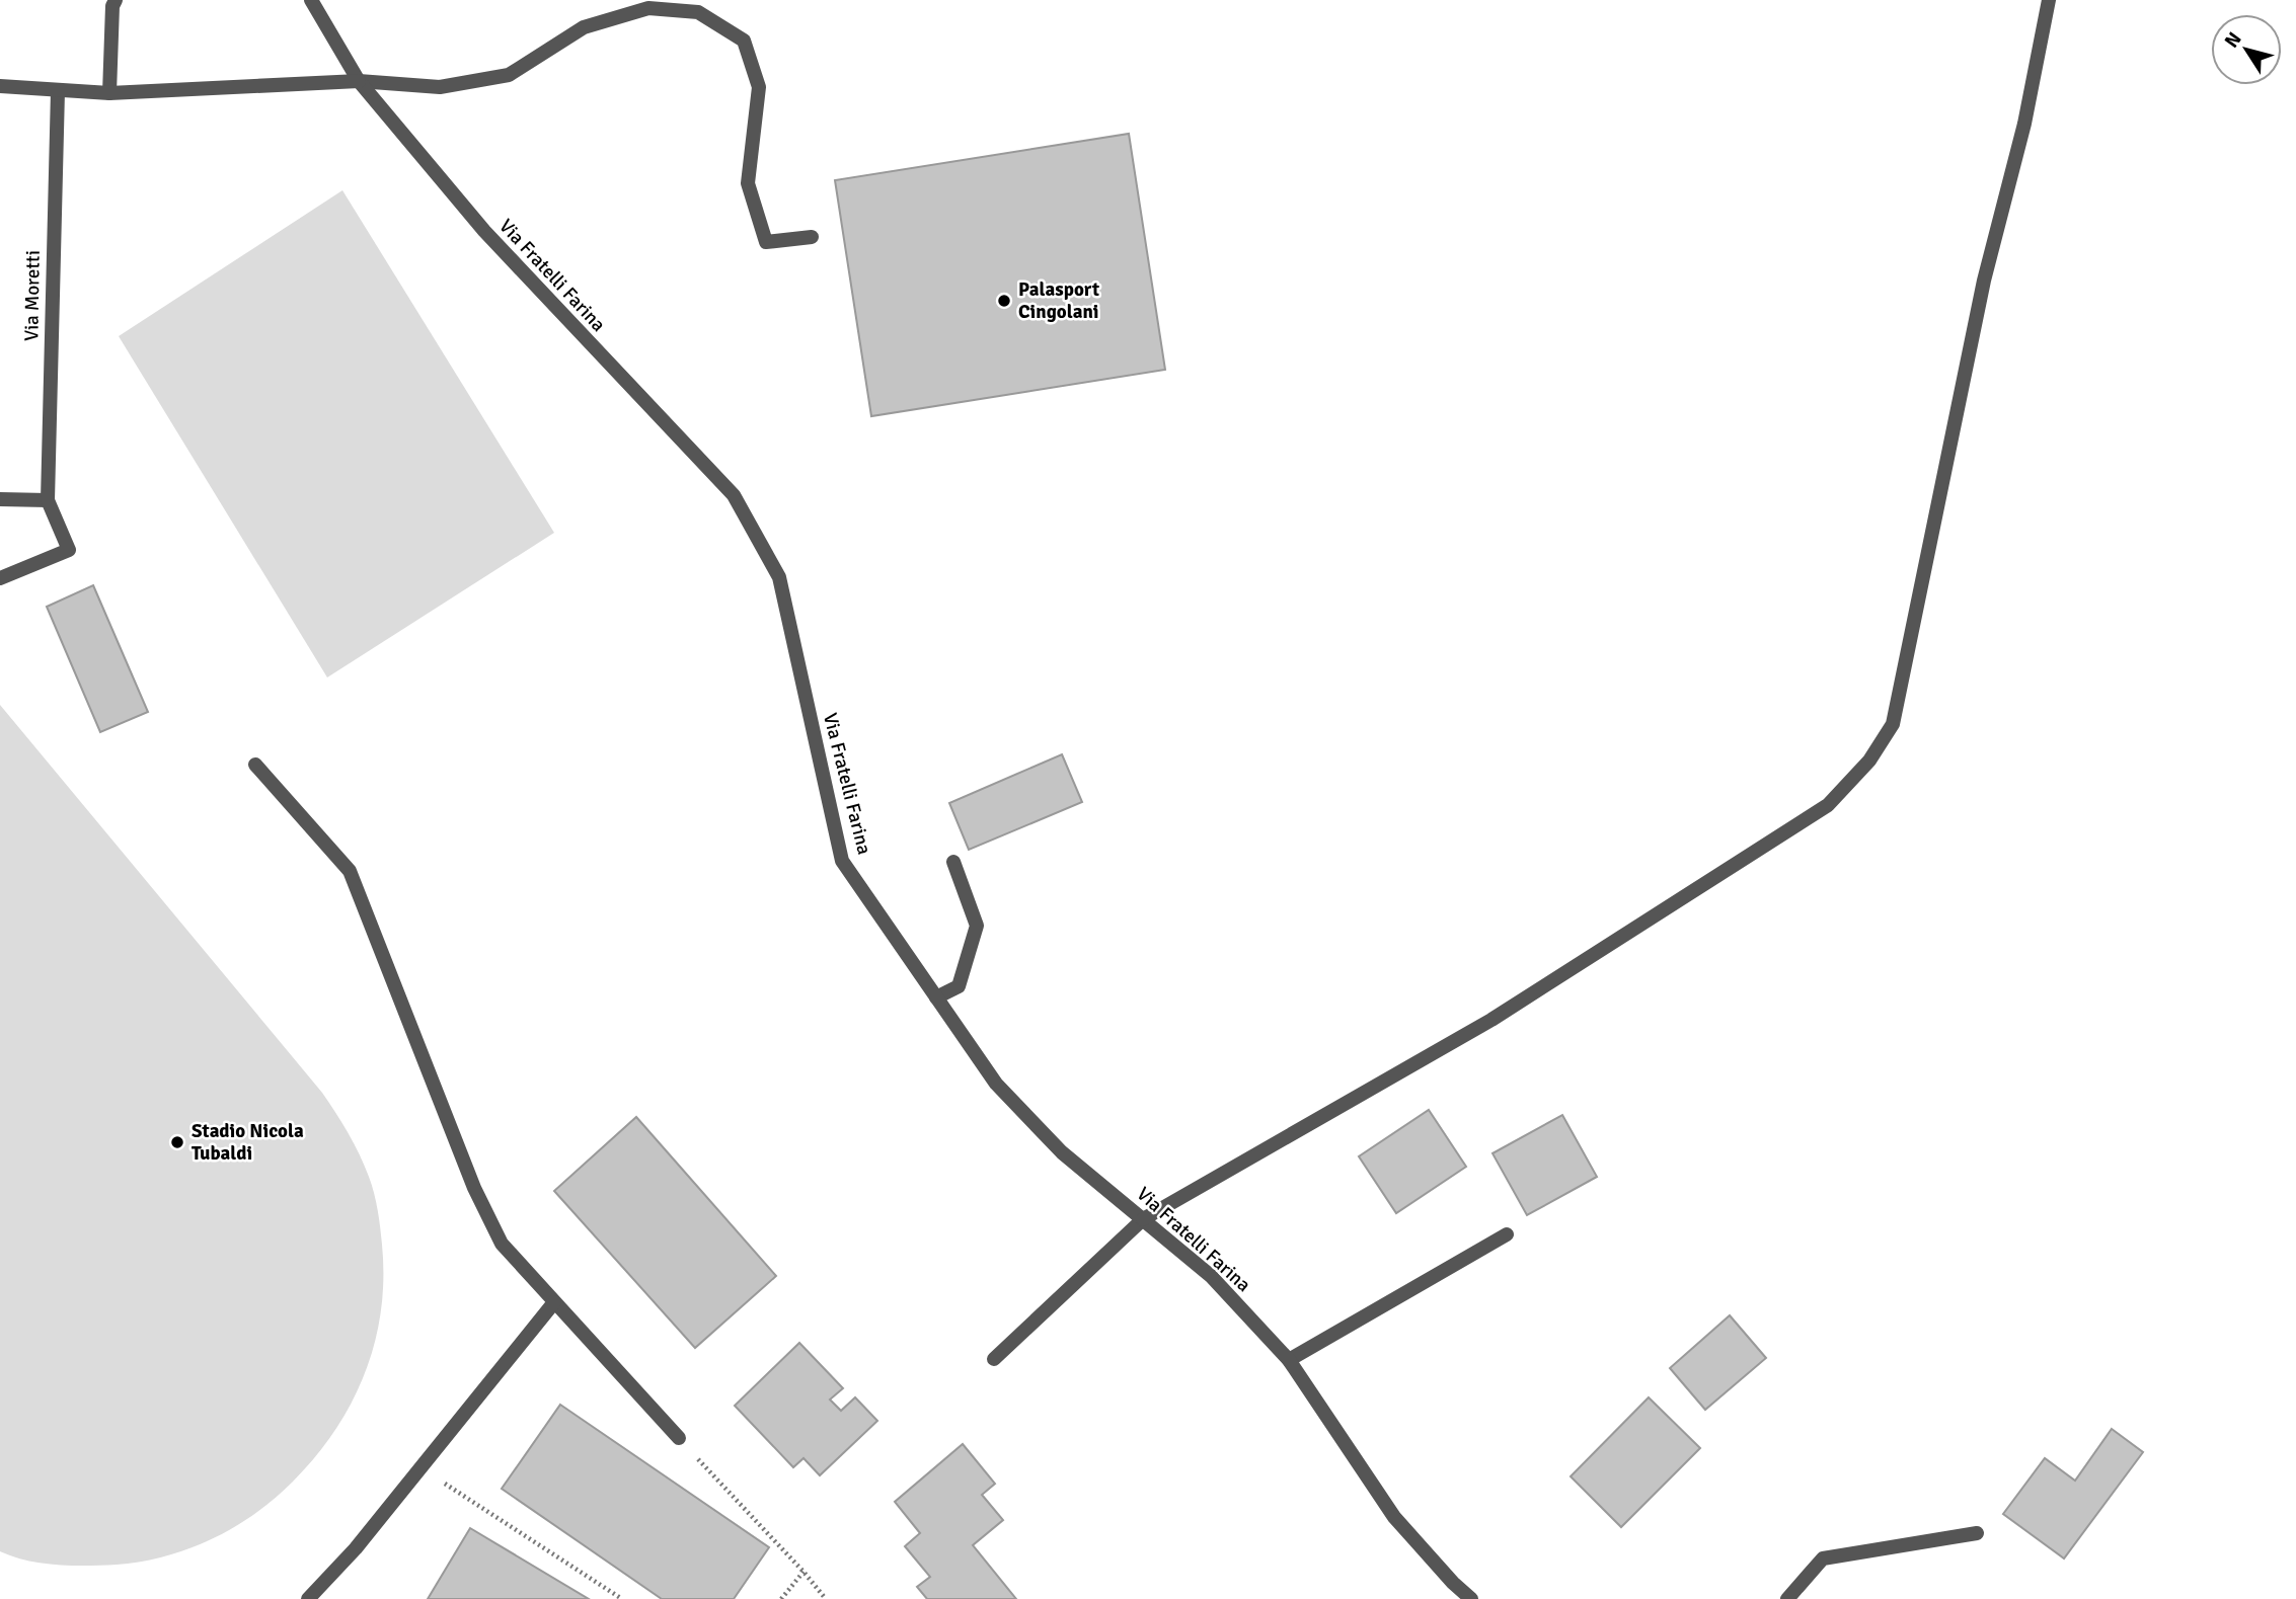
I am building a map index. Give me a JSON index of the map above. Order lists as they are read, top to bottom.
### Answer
{
  "streets": {
    "street": ["Via Fratelli Farina", "Via Moretti"]
  },
  "places": ["Palasport Cingolani", "Stadio Nicola Tubaldi"],
  "north": "top left"
}
